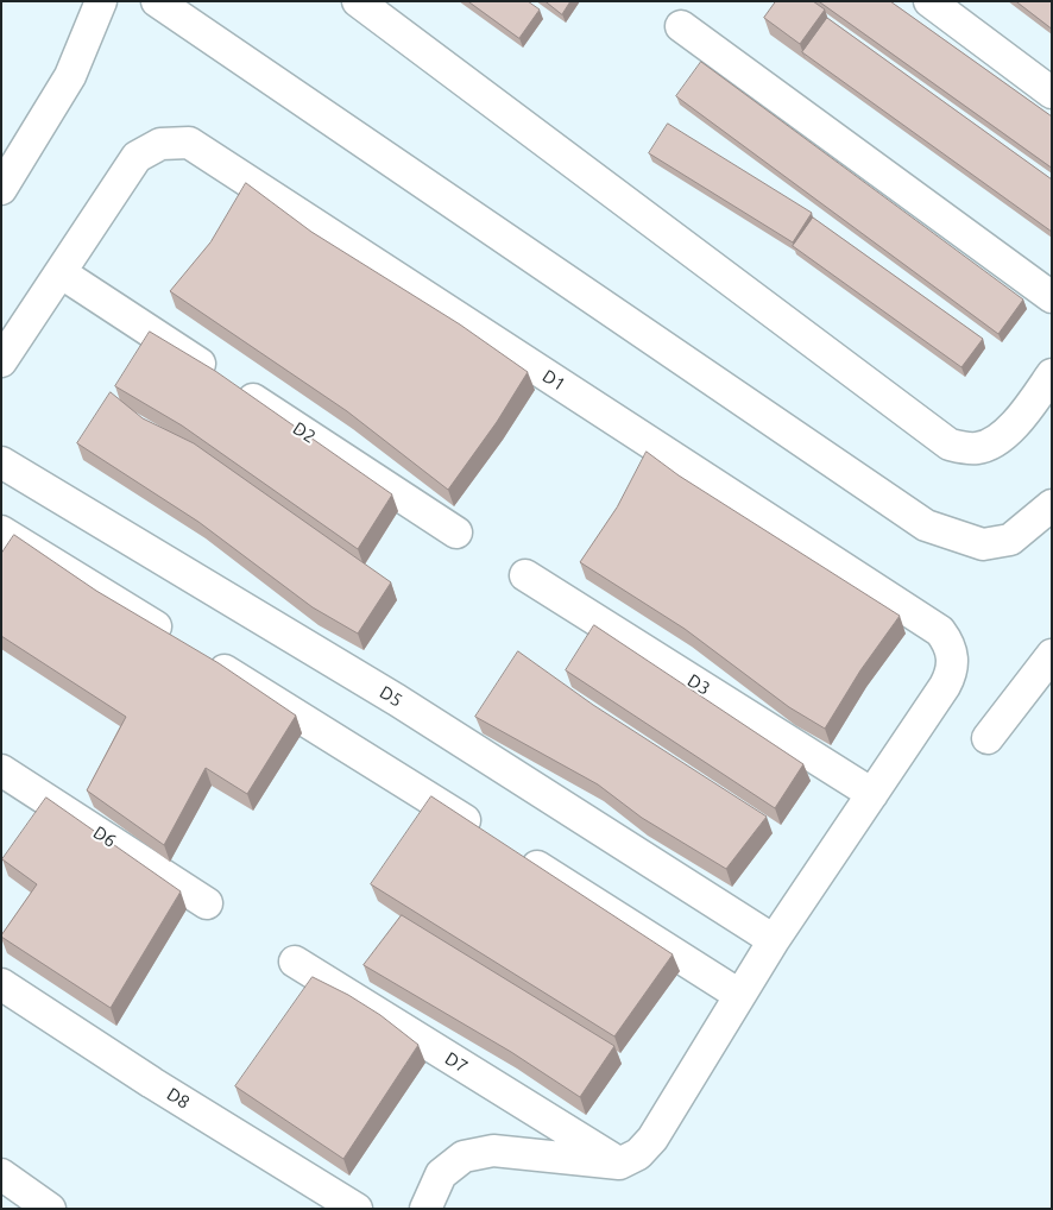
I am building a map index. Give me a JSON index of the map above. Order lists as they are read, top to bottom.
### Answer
{
  "streets": {
    "street": [
      "D1",
      "D2",
      "D3",
      "D5",
      "D6",
      "D7",
      "D8"
    ]
  },
  "crossings": [
    ["D1", "D2"],
    ["D1", "D3"]
  ]
}
